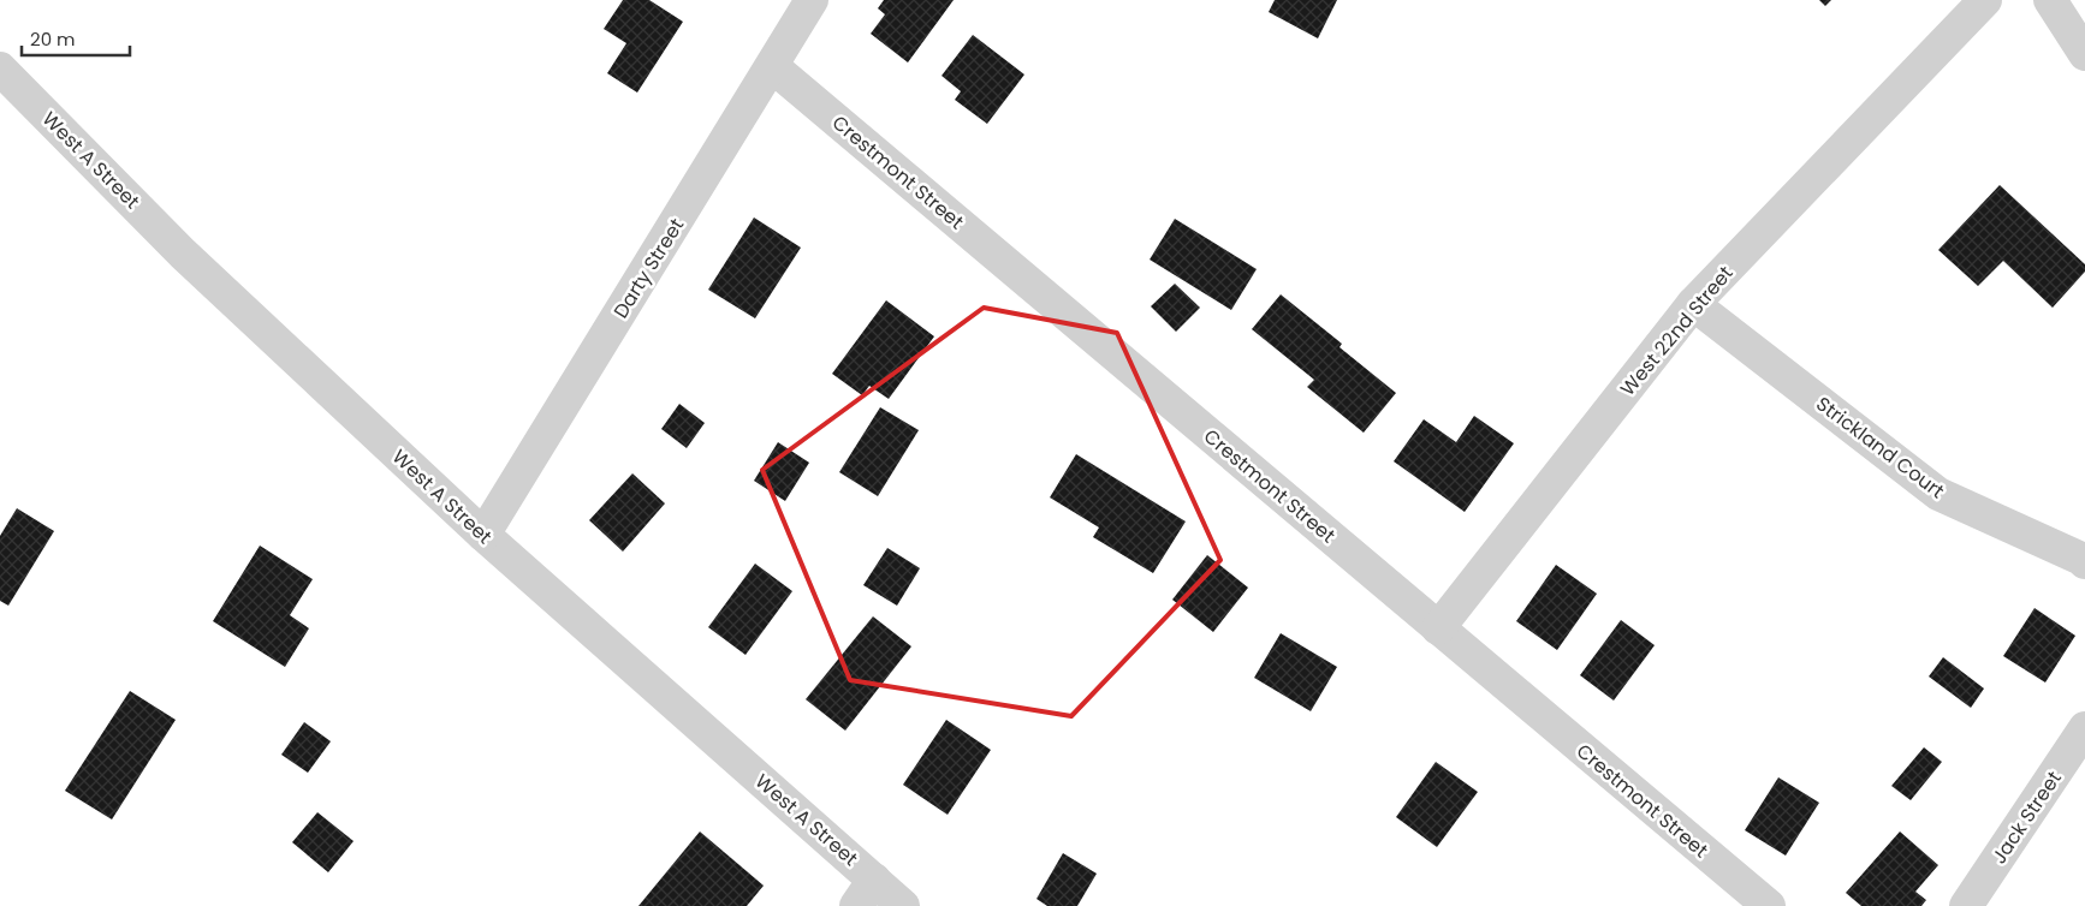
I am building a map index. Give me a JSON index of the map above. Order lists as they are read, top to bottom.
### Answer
{
  "streets": {
    "street": [
      "West A Street",
      "Crestmont Street",
      "Darty Street",
      "West 22nd Street",
      "Strickland Court",
      "Jack Street"
    ]
  },
  "crossings": [
    ["West A Street", "Darty Street"],
    ["Crestmont Street", "Darty Street"],
    ["Crestmont Street", "West 22nd Street"],
    ["West 22nd Street", "Strickland Court"]
  ],
  "scale_bar": "20 m"
}
